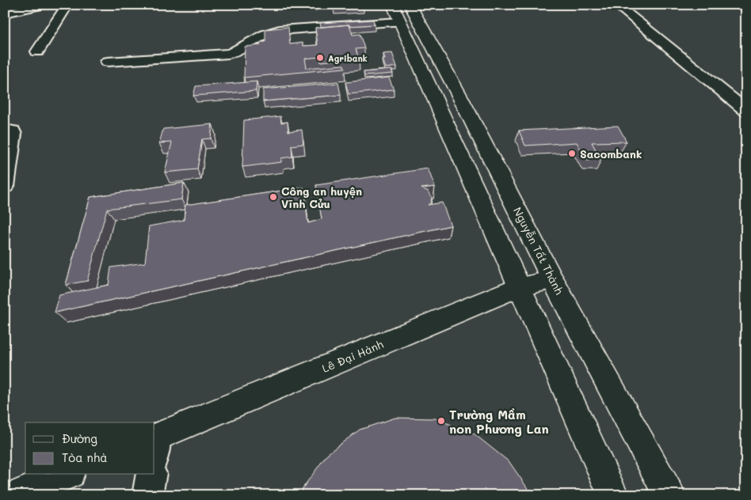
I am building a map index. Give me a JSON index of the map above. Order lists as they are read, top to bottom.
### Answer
{
  "streets": {
    "main road": ["Nguyễn Tất Thành", "Lê Đại Hành"]
  },
  "crossings": [
    ["Nguyễn Tất Thành", "Lê Đại Hành"]
  ],
  "places": [
    "Agribank",
    "Sacombank",
    "Công an huyện Vĩnh Cửu",
    "Trường Mầm non Phương Lan"
  ],
  "legend": ["Đường", "Tòa nhà"]
}
